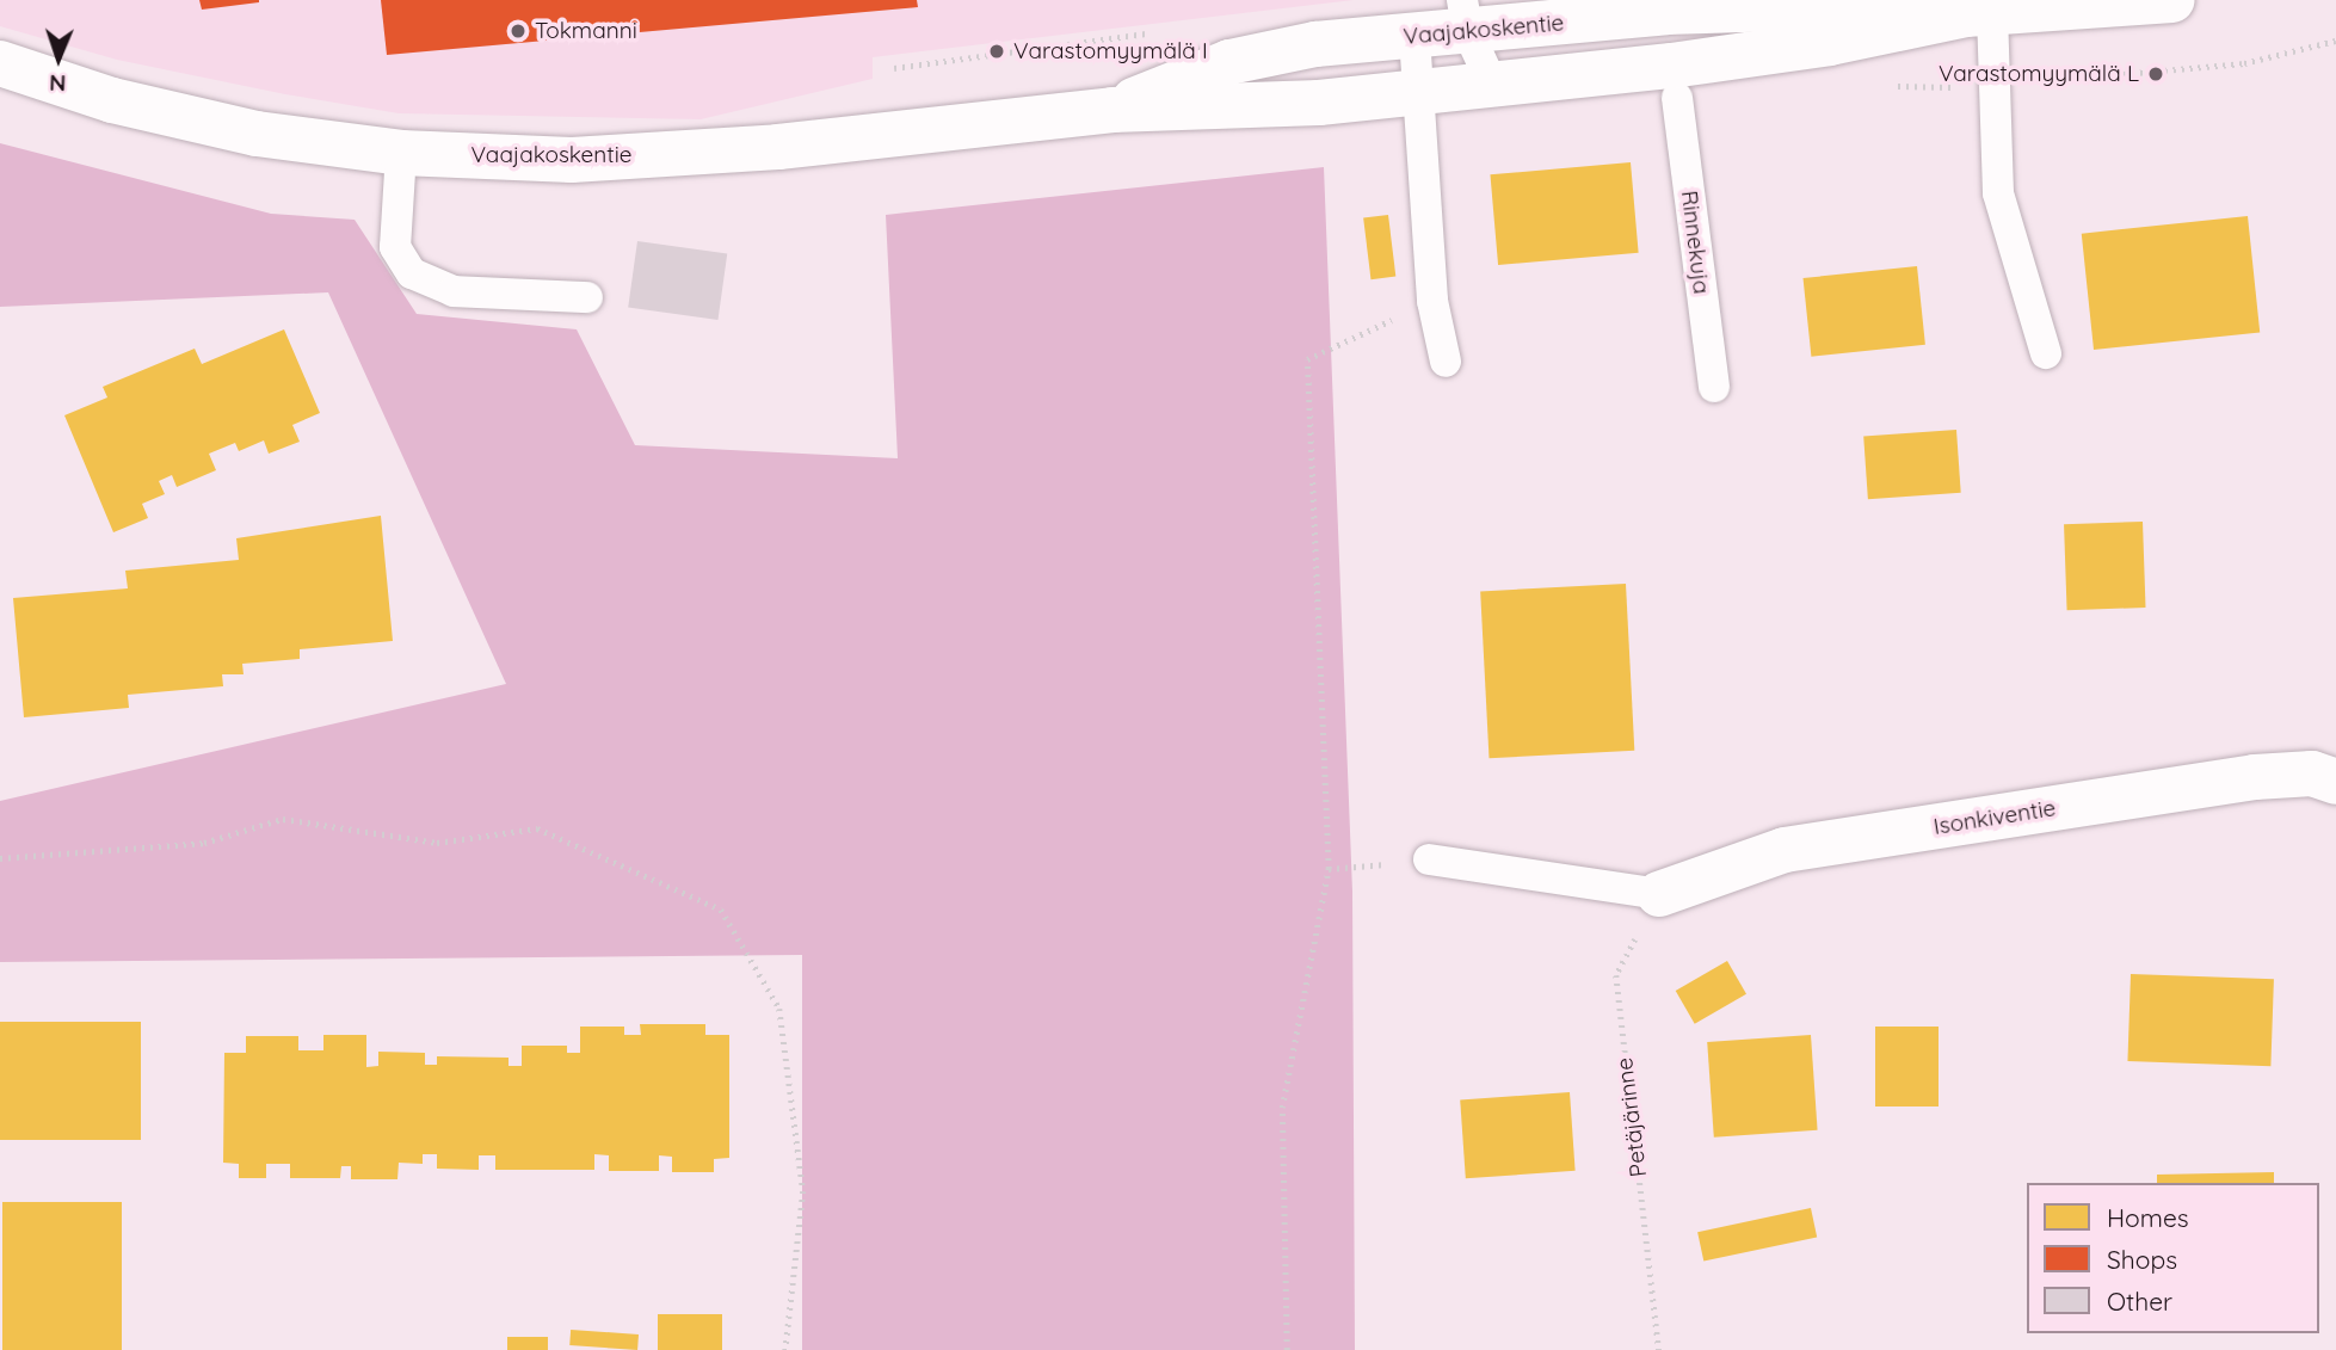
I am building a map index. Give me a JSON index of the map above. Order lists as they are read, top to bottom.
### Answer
{
  "streets": {
    "main road": ["Vaajakoskentie", "Isonkiventie"],
    "lane": ["Rinnekuja"],
    "path": ["Petäjärinne"]
  },
  "crossings": [
    ["Isonkiventie", "Petäjärinne"]
  ],
  "places": ["Tokmanni", "Varastomyymälä I", "Varastomyymälä L"],
  "legend": ["Homes", "Shops", "Other"],
  "north": "bottom"
}
